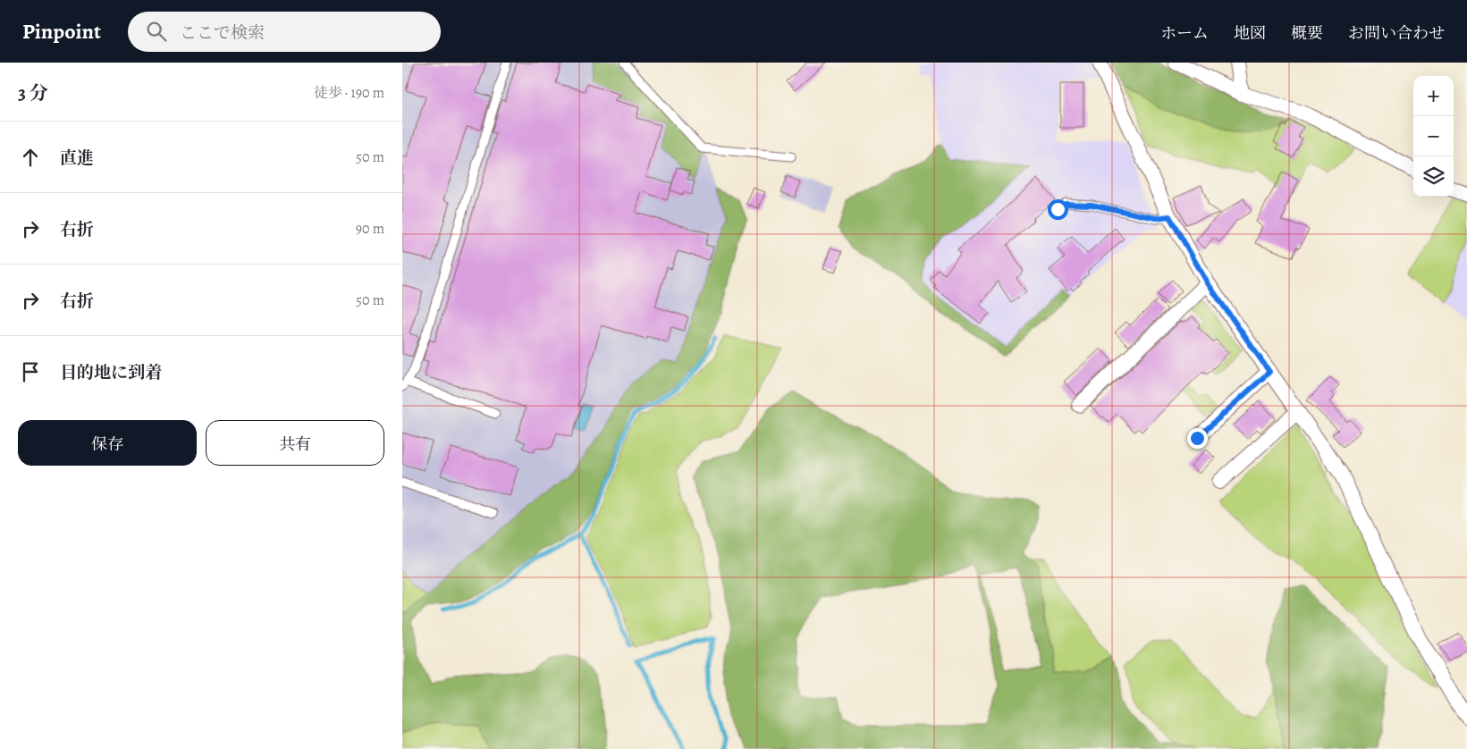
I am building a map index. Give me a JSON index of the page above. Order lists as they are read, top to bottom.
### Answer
{
  "page": {
    "header": "Pinpoint",
    "search": "ここで検索",
    "nav": [
      "ホーム",
      "地図",
      "概要",
      "お問い合わせ"
    ],
    "heading": ["3 分", "徒歩 · 190 m"],
    "map_buttons": ["+", "−"],
    "list": [
      ["直進", "50 m"],
      ["右折", "90 m"],
      ["右折", "50 m"],
      "目的地に到着"
    ],
    "buttons": ["保存", "共有"]
  }
}
